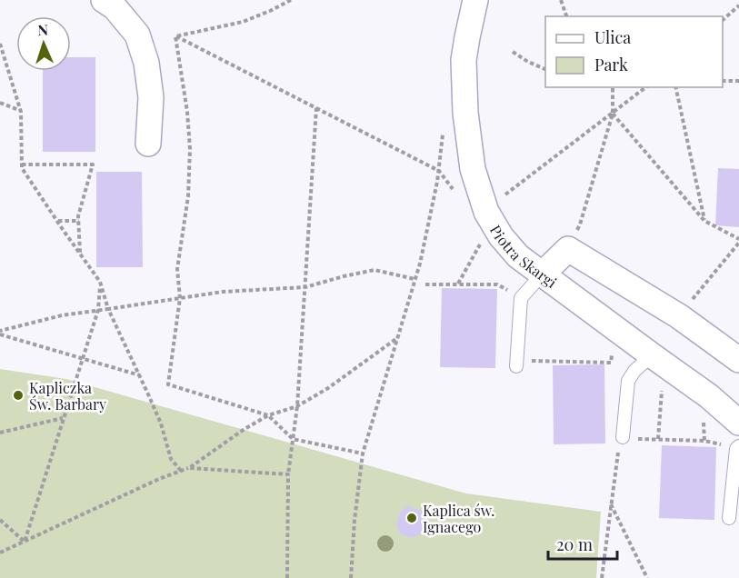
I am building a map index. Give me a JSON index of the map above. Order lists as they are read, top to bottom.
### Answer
{
  "streets": {
    "street": ["Piotra Skargi"]
  },
  "places": ["Kapliczka Św. Barbary", "Kaplica św. Ignacego"],
  "legend": ["Ulica", "Park"],
  "scale_bar": "20 m",
  "north": "top"
}
